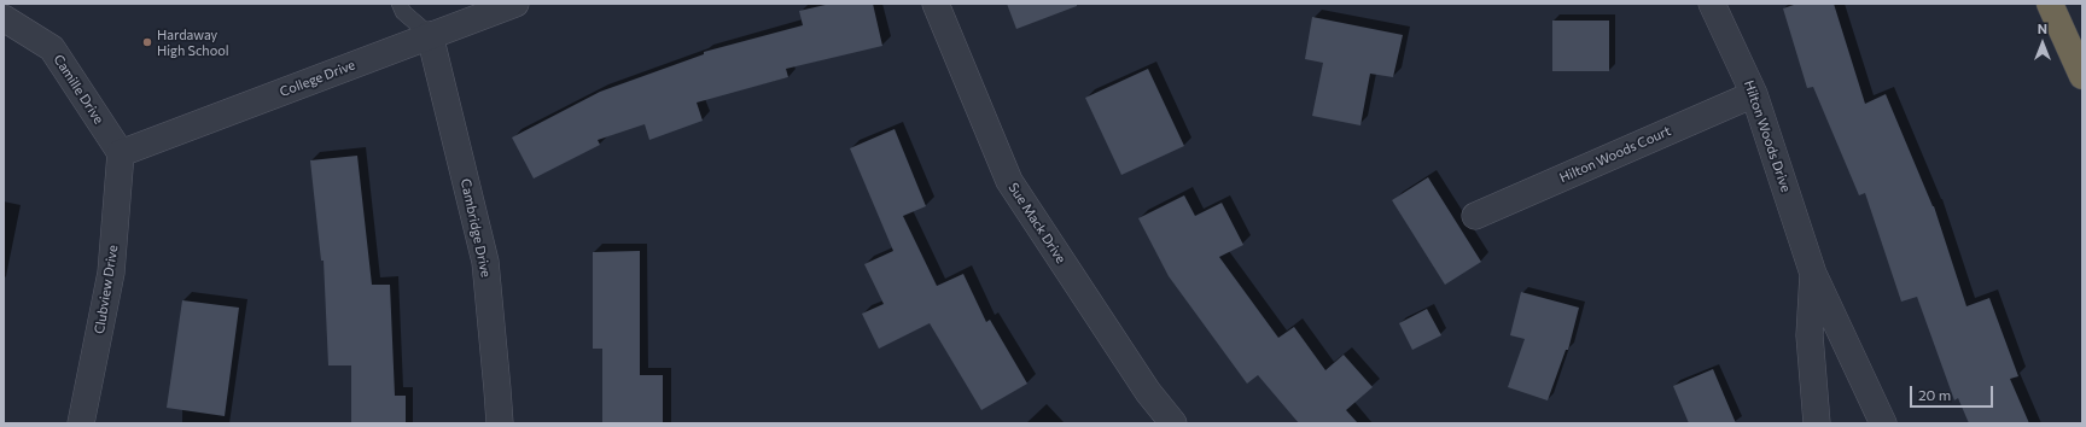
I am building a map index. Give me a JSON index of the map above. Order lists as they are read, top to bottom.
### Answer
{
  "streets": {
    "street": [
      "College Drive",
      "Camille Drive",
      "Hilton Woods Drive",
      "Hilton Woods Court",
      "Sue Mack Drive",
      "Cambridge Drive",
      "Clubview Drive"
    ]
  },
  "crossings": [
    ["College Drive", "Camille Drive"],
    ["College Drive", "Cambridge Drive"],
    ["College Drive", "Clubview Drive"],
    ["Camille Drive", "Clubview Drive"],
    ["Hilton Woods Drive", "Hilton Woods Court"]
  ],
  "places": ["Hardaway High School"],
  "scale_bar": "20 m",
  "north": "top"
}
